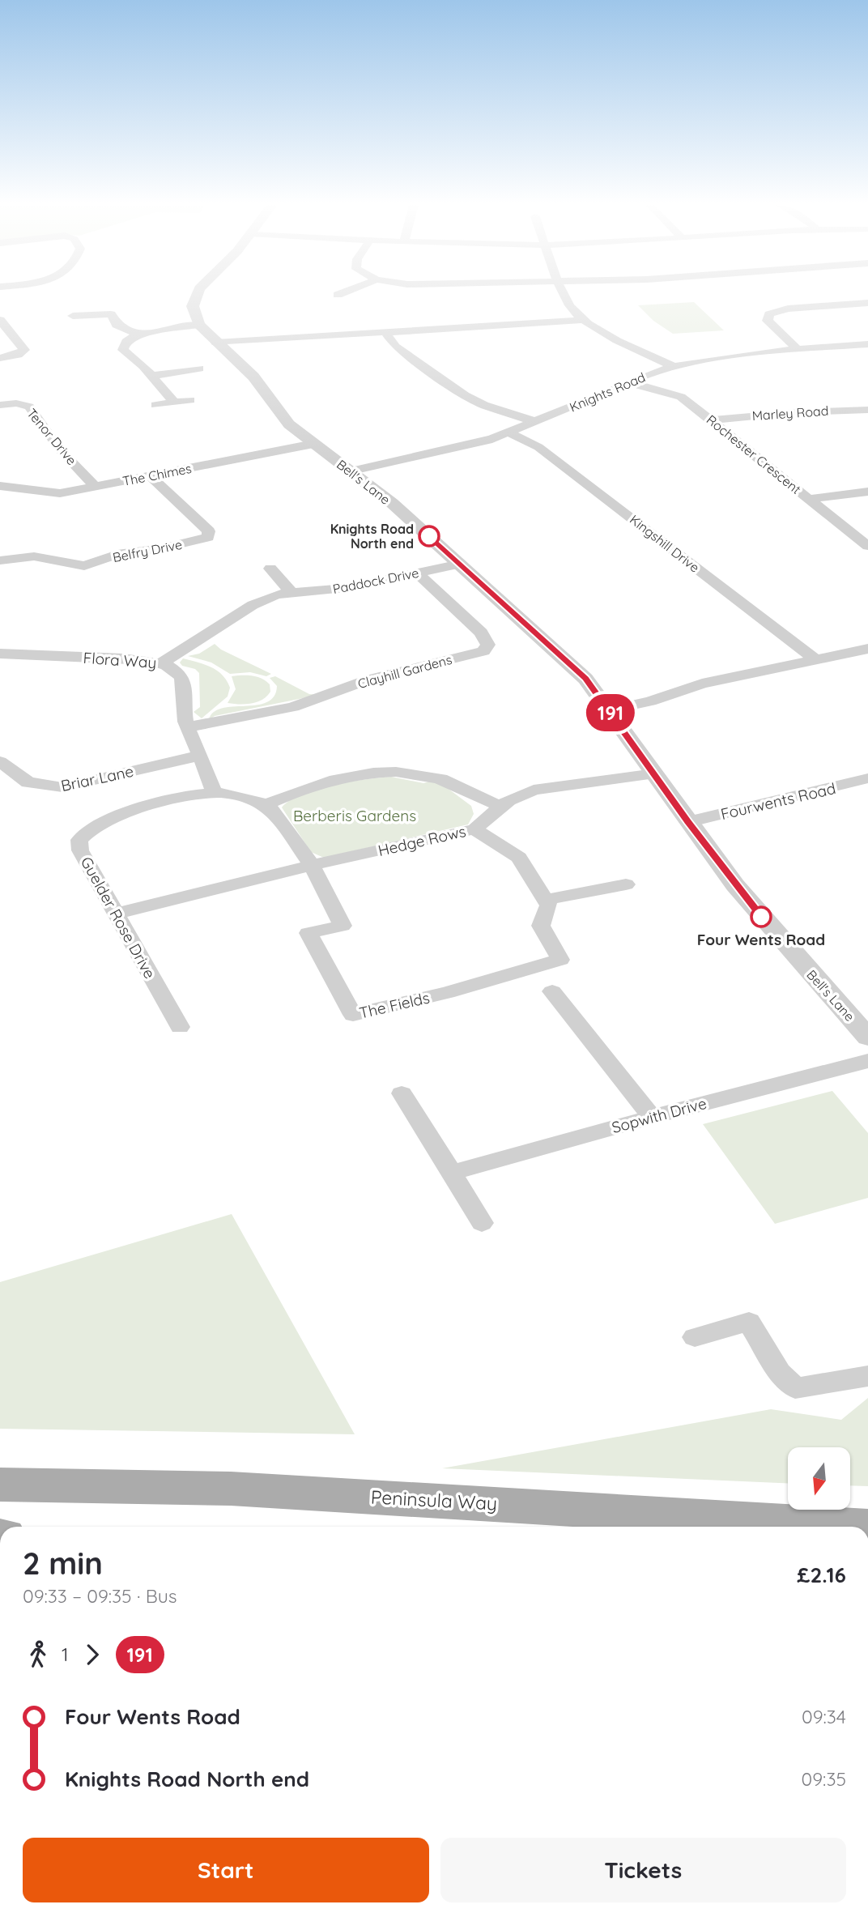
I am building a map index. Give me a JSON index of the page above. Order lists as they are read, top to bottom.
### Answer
{
  "streets": {
    "main road": ["Peninsula Way"],
    "street": [
      "Knights Road",
      "Marley Road",
      "Tenor Drive",
      "Rochester Crescent",
      "The Chimes",
      "Bell's Lane",
      "Kingshill Drive",
      "Belfry Drive",
      "Paddock Drive",
      "Flora Way",
      "Clayhill Gardens",
      "Briar Lane",
      "Fourwents Road",
      "Hedge Rows",
      "Guelder Rose Drive",
      "The Fields",
      "Sopwith Drive"
    ]
  },
  "crossings": [
    ["Knights Road", "Rochester Crescent"],
    ["Knights Road", "Bell's Lane"],
    ["Knights Road", "Kingshill Drive"],
    ["Marley Road", "Rochester Crescent"],
    ["Tenor Drive", "The Chimes"],
    ["The Chimes", "Bell's Lane"],
    ["The Chimes", "Belfry Drive"],
    ["Bell's Lane", "Paddock Drive"],
    ["Bell's Lane", "Fourwents Road"],
    ["Bell's Lane", "Hedge Rows"],
    ["Paddock Drive", "Flora Way"],
    ["Paddock Drive", "Clayhill Gardens"],
    ["Flora Way", "Clayhill Gardens"],
    ["Flora Way", "Briar Lane"],
    ["Flora Way", "Guelder Rose Drive"],
    ["Hedge Rows", "The Fields"]
  ],
  "parks": ["Berberis Gardens"],
  "places": ["Knights Road North end", "Four Wents Road"],
  "lines": ["bus line 191"],
  "north": "bottom",
  "page": {
    "on_map": "191",
    "heading": ["2 min", "09:33 – 09:35 · Bus", "£2.16"],
    "legs": ["1", "191"],
    "list": [
      {
        "name": "Four Wents Road",
        "value": "09:34"
      },
      {
        "name": "Knights Road North end",
        "value": "09:35"
      }
    ],
    "buttons": ["Start", "Tickets"]
  }
}
